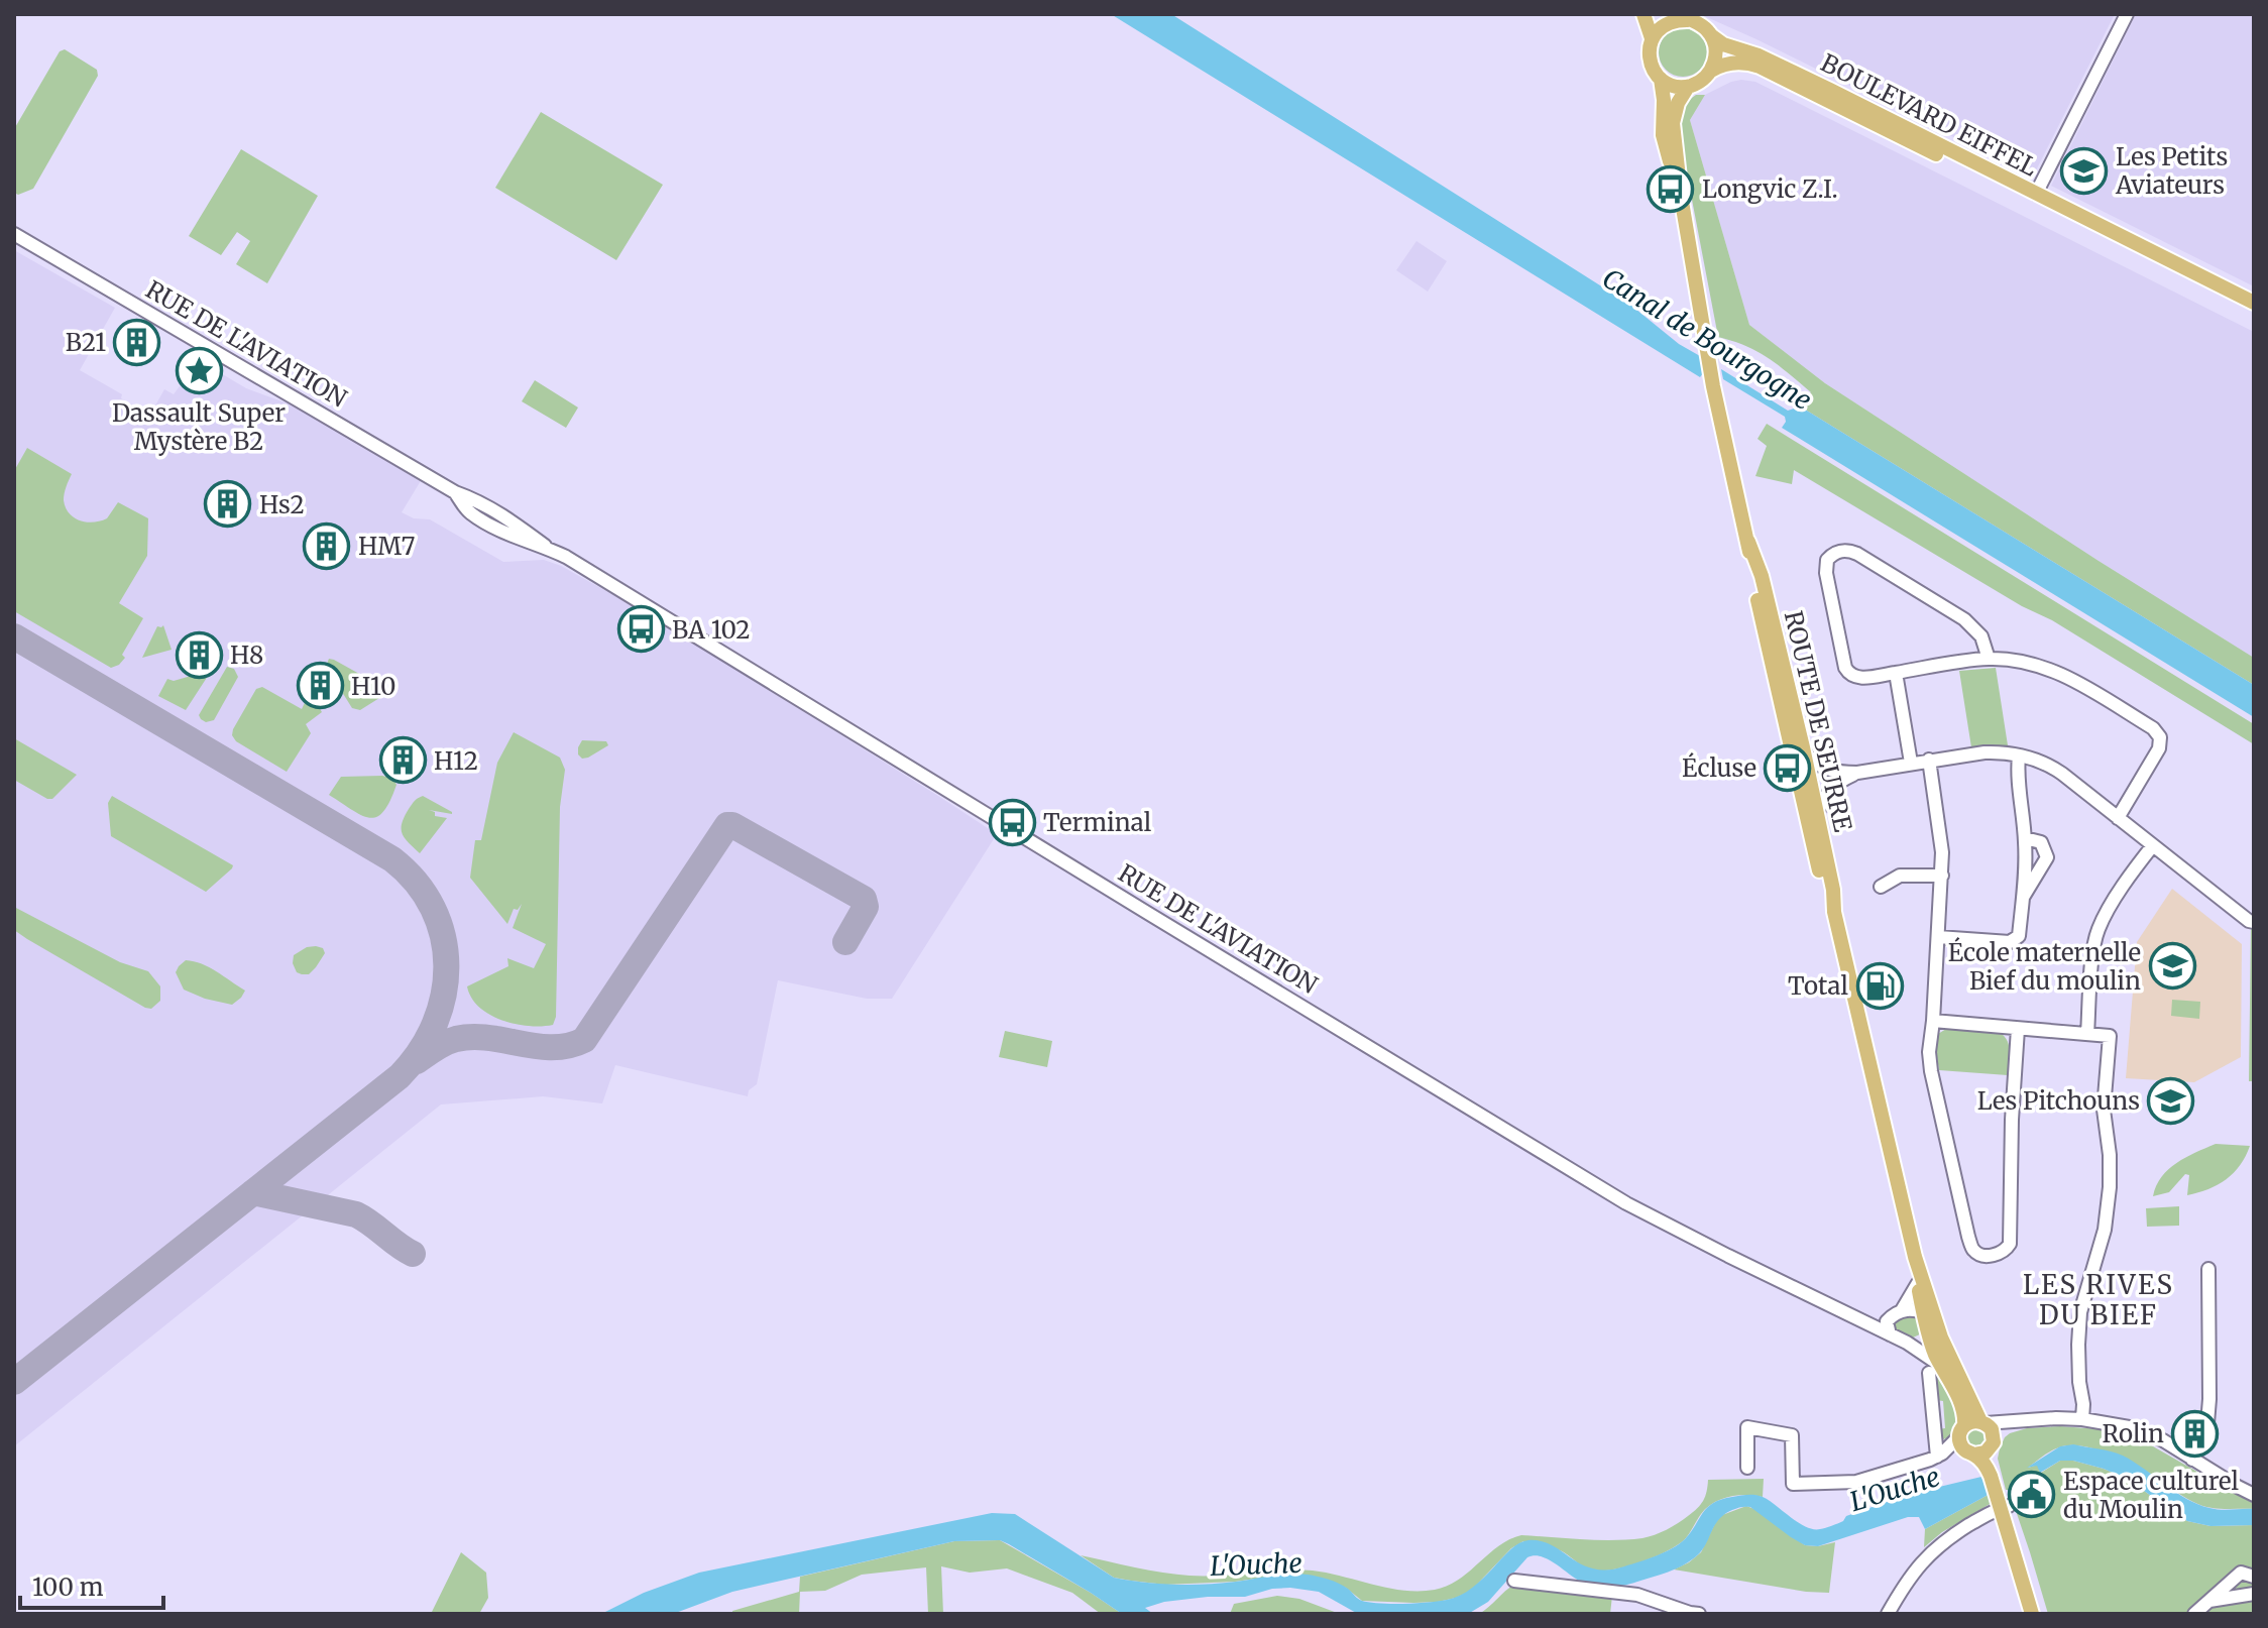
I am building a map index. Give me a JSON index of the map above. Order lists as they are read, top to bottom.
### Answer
{
  "streets": {
    "main road": ["BOULEVARD EIFFEL", "ROUTE DE SEURRE"],
    "street": ["RUE DE L'AVIATION"]
  },
  "crossings": [
    ["BOULEVARD EIFFEL", "ROUTE DE SEURRE"],
    ["RUE DE L'AVIATION", "ROUTE DE SEURRE"]
  ],
  "districts": ["LES RIVES DU BIEF"],
  "water": ["Canal de Bourgogne", "L'Ouche"],
  "places": {
    "school or university": ["Les Petits Aviateurs", "École maternelle Bief du moulin", "Les Pitchouns"],
    "bus stop": [
      "Longvic Z.I.",
      "BA 102",
      "Écluse",
      "Terminal"
    ],
    "building": [
      "B21",
      "Hs2",
      "HM7",
      "H8",
      "H10",
      "H12",
      "Rolin"
    ],
    "place": ["Dassault Super Mystère B2"],
    "fuel station": ["Total"],
    "public building": ["Espace culturel du Moulin"]
  },
  "scale_bar": "100 m"
}
